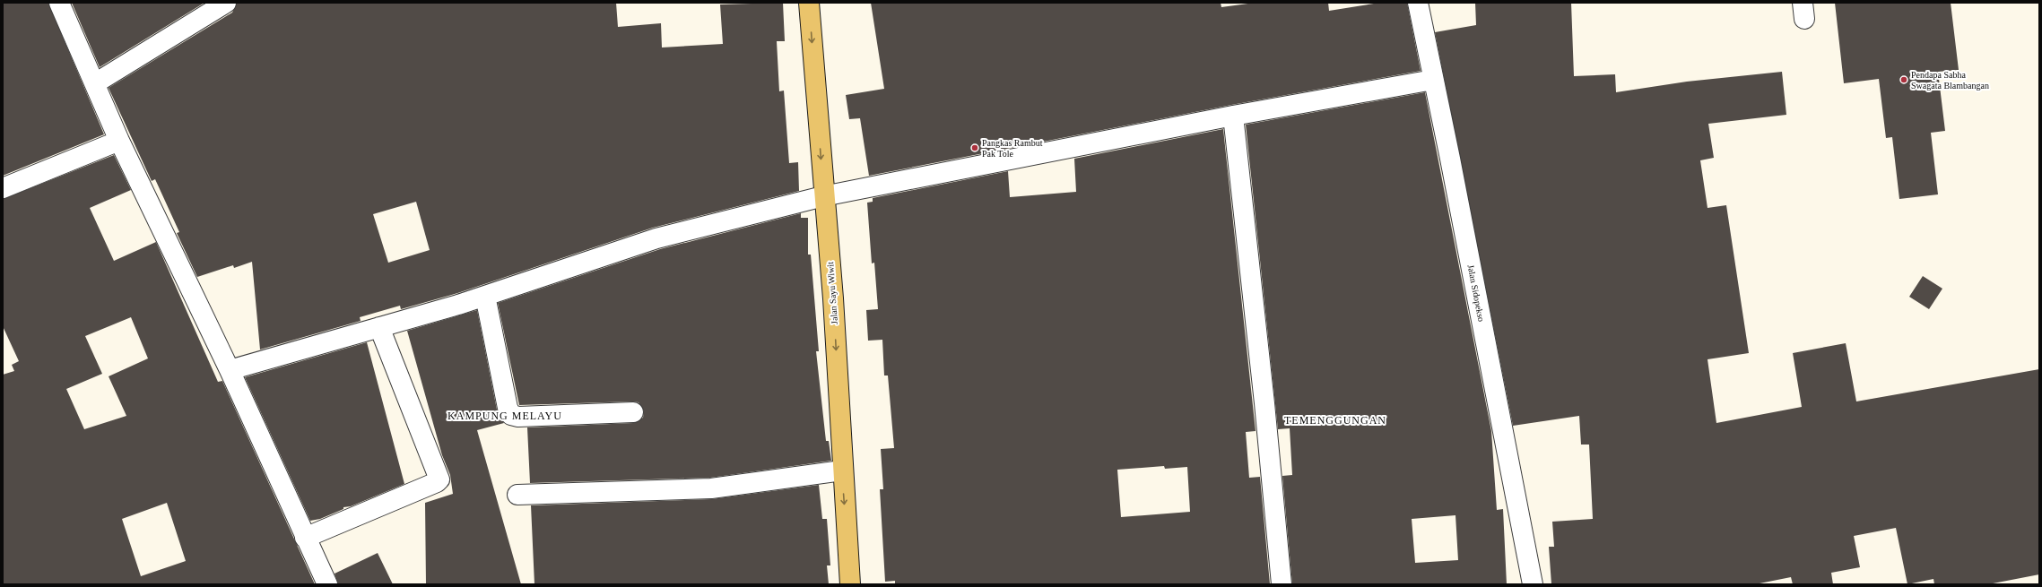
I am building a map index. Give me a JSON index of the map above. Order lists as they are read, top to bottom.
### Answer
{
  "streets": {
    "main road": ["Jalan Sayu Wiwit"],
    "street": ["Jalan Sidopekso"]
  },
  "one_way": ["Jalan Sayu Wiwit"],
  "districts": ["KAMPUNG MELAYU", "TEMENGGUNGAN"],
  "places": ["Pendapa Sabha Swagata Blambangan", "Pangkas Rambut Pak Tole"]
}
